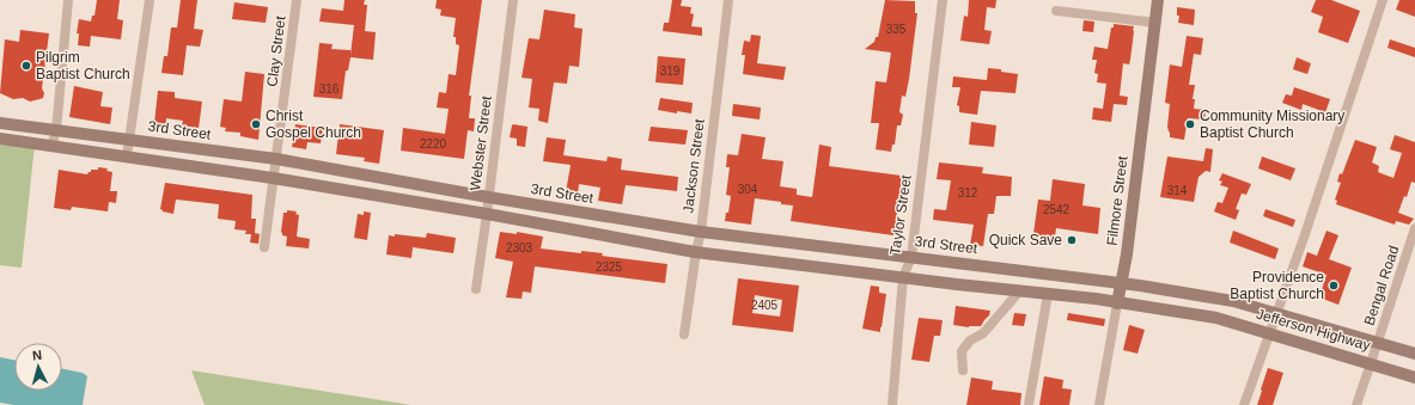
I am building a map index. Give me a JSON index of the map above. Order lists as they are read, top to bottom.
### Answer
{
  "streets": {
    "main road": ["3rd Street", "Filmore Street", "Jefferson Highway"],
    "street": [
      "Clay Street",
      "Webster Street",
      "Jackson Street",
      "Taylor Street",
      "Bengal Road"
    ]
  },
  "crossings": [
    ["Clay Street", "3rd Street"],
    ["3rd Street", "Webster Street"],
    ["3rd Street", "Jackson Street"],
    ["3rd Street", "Filmore Street"],
    ["3rd Street", "Taylor Street"],
    ["3rd Street", "Jefferson Highway"],
    ["Filmore Street", "Jefferson Highway"],
    ["Bengal Road", "Jefferson Highway"]
  ],
  "places": [
    "Pilgrim Baptist Church",
    "Christ Gospel Church",
    "Community Missionary Baptist Church",
    "Quick Save",
    "Providence Baptist Church"
  ],
  "house_numbers": [
    "335",
    "319",
    "316",
    "2220",
    "304",
    "314",
    "312",
    "2542",
    "2303",
    "2325",
    "2405"
  ],
  "north": "top"
}
